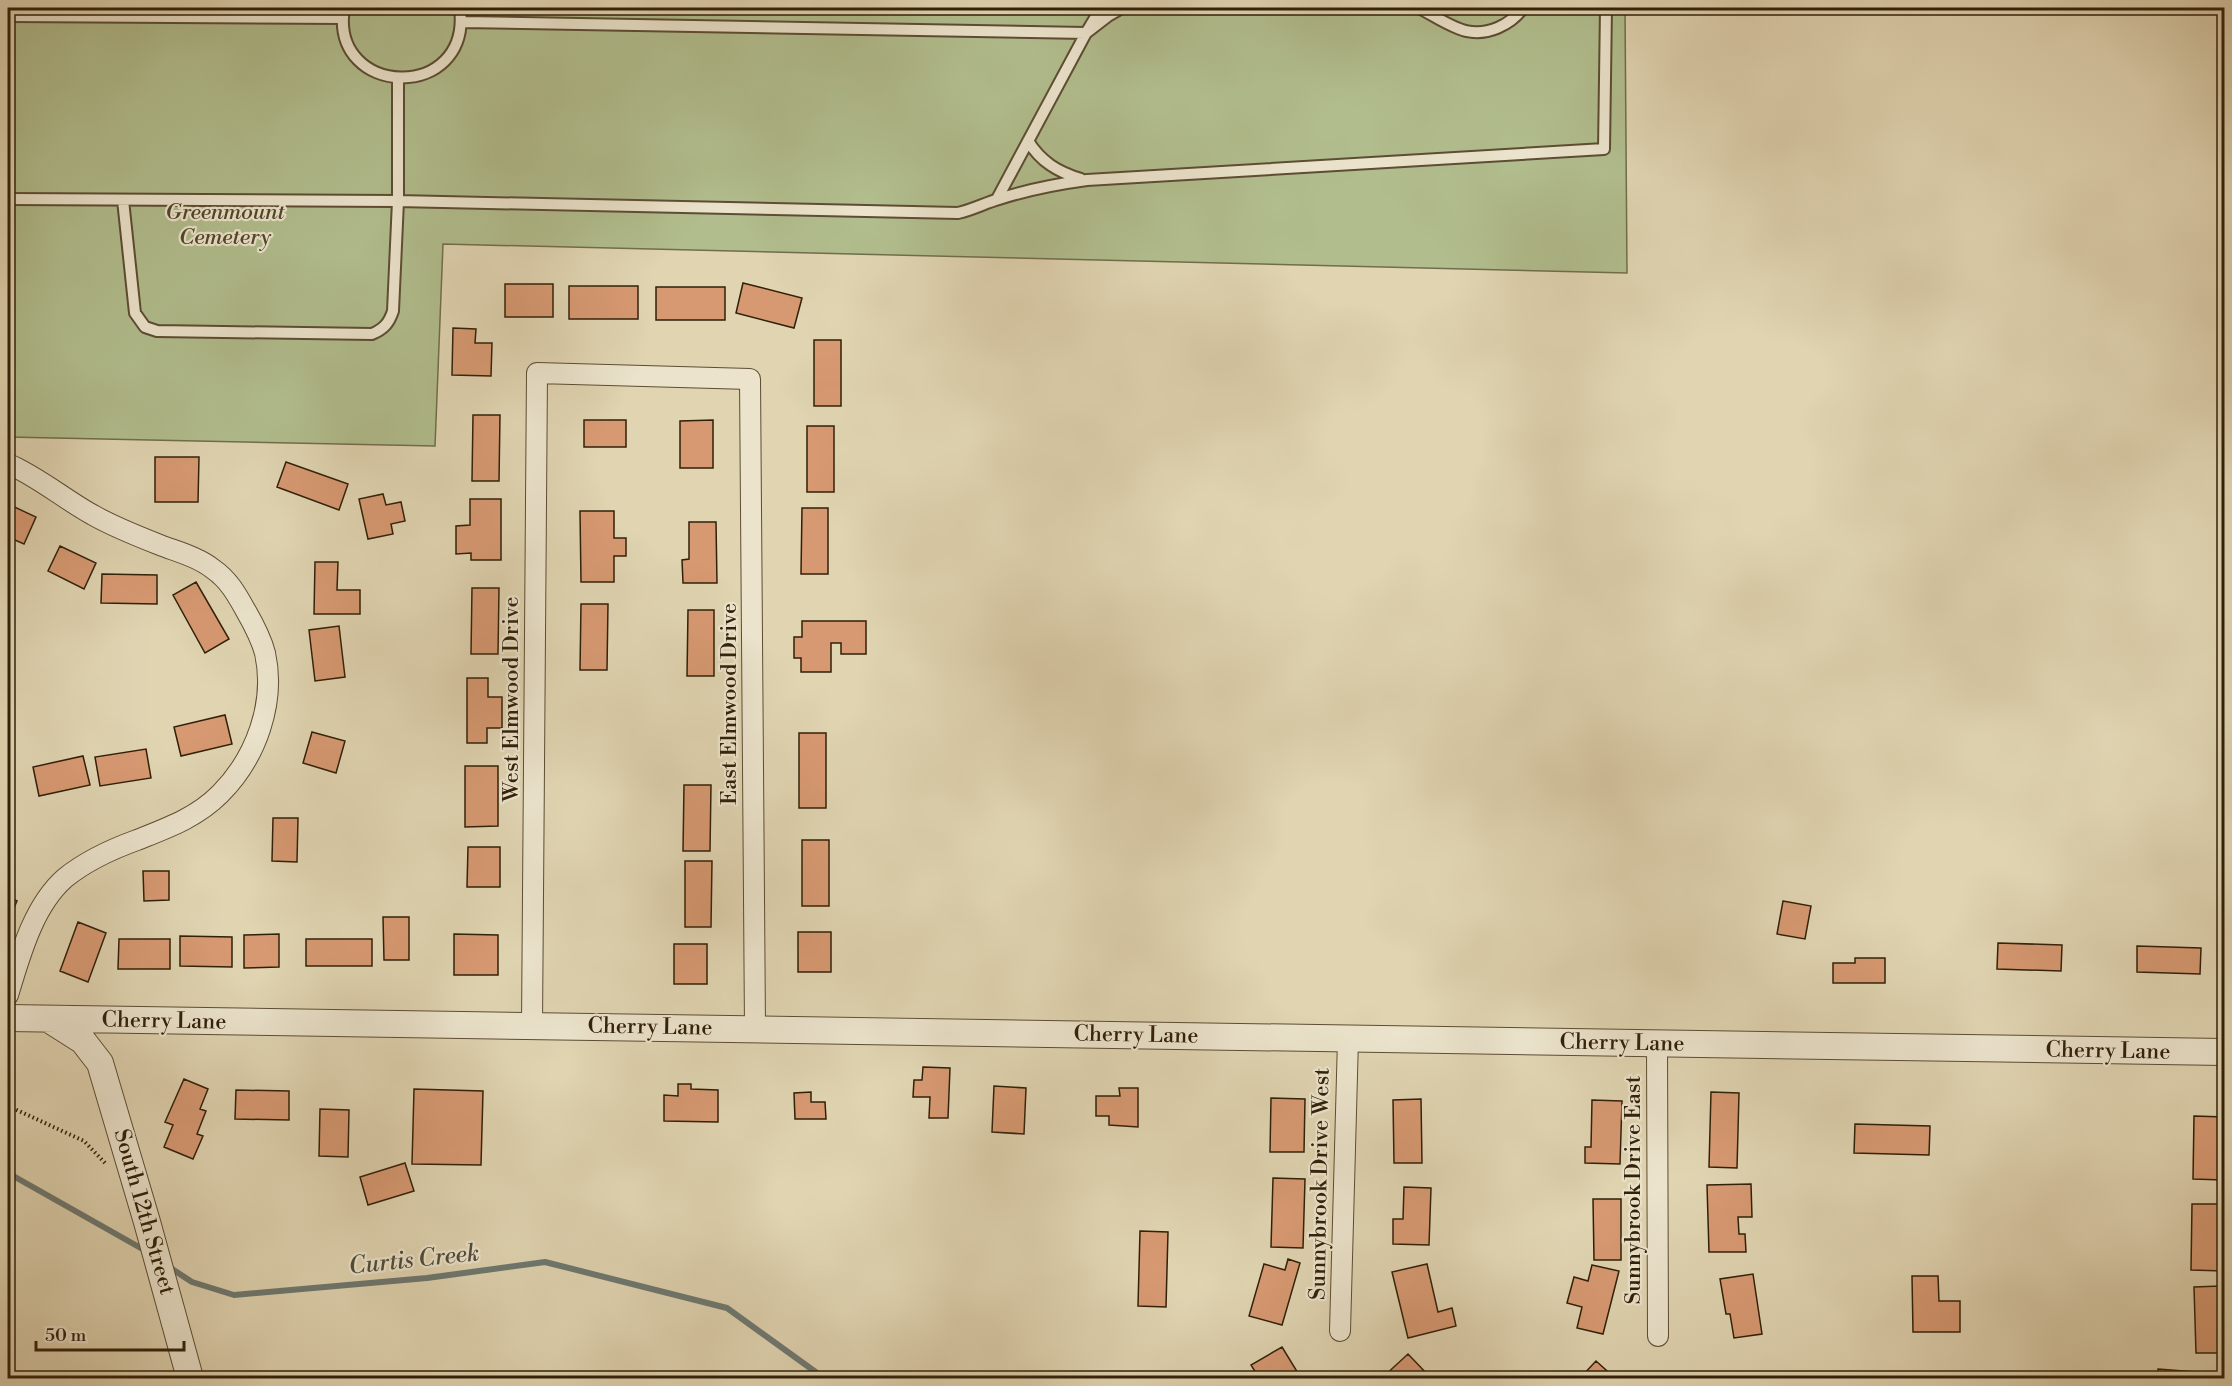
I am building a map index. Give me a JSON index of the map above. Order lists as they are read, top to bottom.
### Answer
{
  "streets": {
    "street": [
      "West Elmwood Drive",
      "East Elmwood Drive",
      "Cherry Lane",
      "Sunnybrook Drive West",
      "Sunnybrook Drive East",
      "South 12th Street"
    ]
  },
  "crossings": [
    ["West Elmwood Drive", "East Elmwood Drive"],
    ["West Elmwood Drive", "Cherry Lane"],
    ["East Elmwood Drive", "Cherry Lane"],
    ["Cherry Lane", "Sunnybrook Drive West"],
    ["Cherry Lane", "Sunnybrook Drive East"],
    ["Cherry Lane", "South 12th Street"]
  ],
  "water": ["Curtis Creek"],
  "parks": ["Greenmount Cemetery"],
  "scale_bar": "50 m"
}
